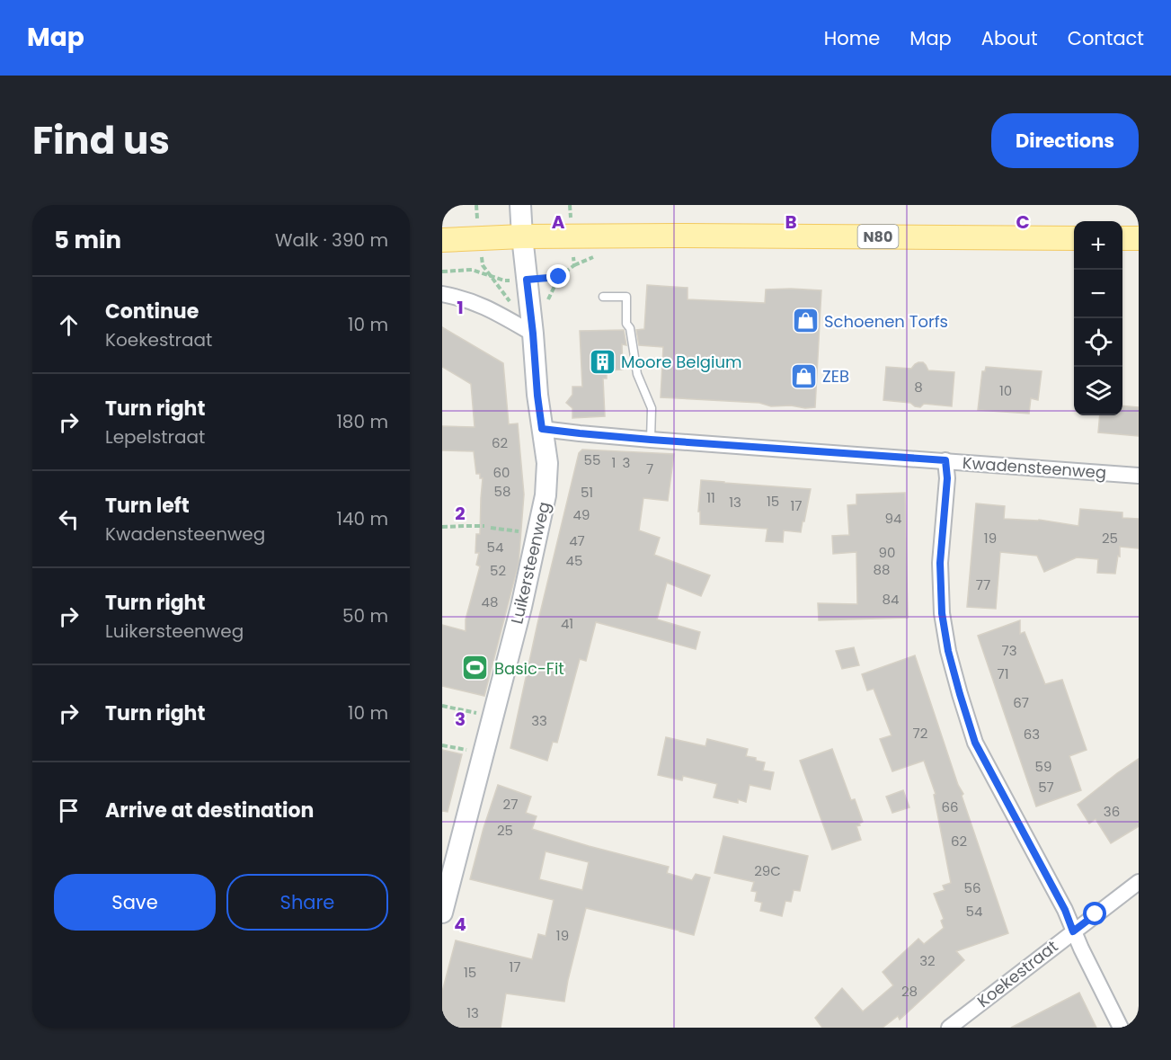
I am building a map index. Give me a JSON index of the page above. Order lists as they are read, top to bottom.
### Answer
{
  "streets": {
    "main road": ["N80"],
    "street": ["Kwadensteenweg", "Luikersteenweg", "Koekestraat"]
  },
  "crossings": [
    ["N80", "Luikersteenweg"],
    ["Kwadensteenweg", "Luikersteenweg"]
  ],
  "places": {
    "shop": ["Schoenen Torfs", "ZEB"],
    "building": ["Moore Belgium"],
    "sports": ["Basic-Fit"]
  },
  "house_numbers": [
    "8",
    "10",
    "62",
    "55",
    "1",
    "3",
    "7",
    "60",
    "58",
    "51",
    "11",
    "15",
    "13",
    "17",
    "49",
    "94",
    "19",
    "25",
    "47",
    "54",
    "90",
    "45",
    "88",
    "52",
    "77",
    "84",
    "48",
    "41",
    "73",
    "71",
    "67",
    "33",
    "72",
    "63",
    "59",
    "57",
    "27",
    "66",
    "36",
    "25",
    "62",
    "29C",
    "56",
    "54",
    "19",
    "32",
    "17",
    "15",
    "28",
    "13"
  ],
  "page": {
    "header": "Map",
    "nav": [
      "Home",
      "Map",
      "About",
      "Contact"
    ],
    "title": "Find us",
    "buttons": [
      "Directions",
      ["Save", "Share"]
    ],
    "heading": ["5 min", "Walk · 390 m"],
    "map_buttons": ["+", "−"],
    "list": [
      ["Continue", "Koekestraat", "10 m"],
      ["Turn right", "Lepelstraat", "180 m"],
      ["Turn left", "Kwadensteenweg", "140 m"],
      ["Turn right", "Luikersteenweg", "50 m"],
      ["Turn right", "10 m"],
      "Arrive at destination"
    ]
  },
  "grid": {
    "columns": ["A", "B", "C"],
    "rows": [
      "1",
      "2",
      "3",
      "4"
    ]
  }
}
